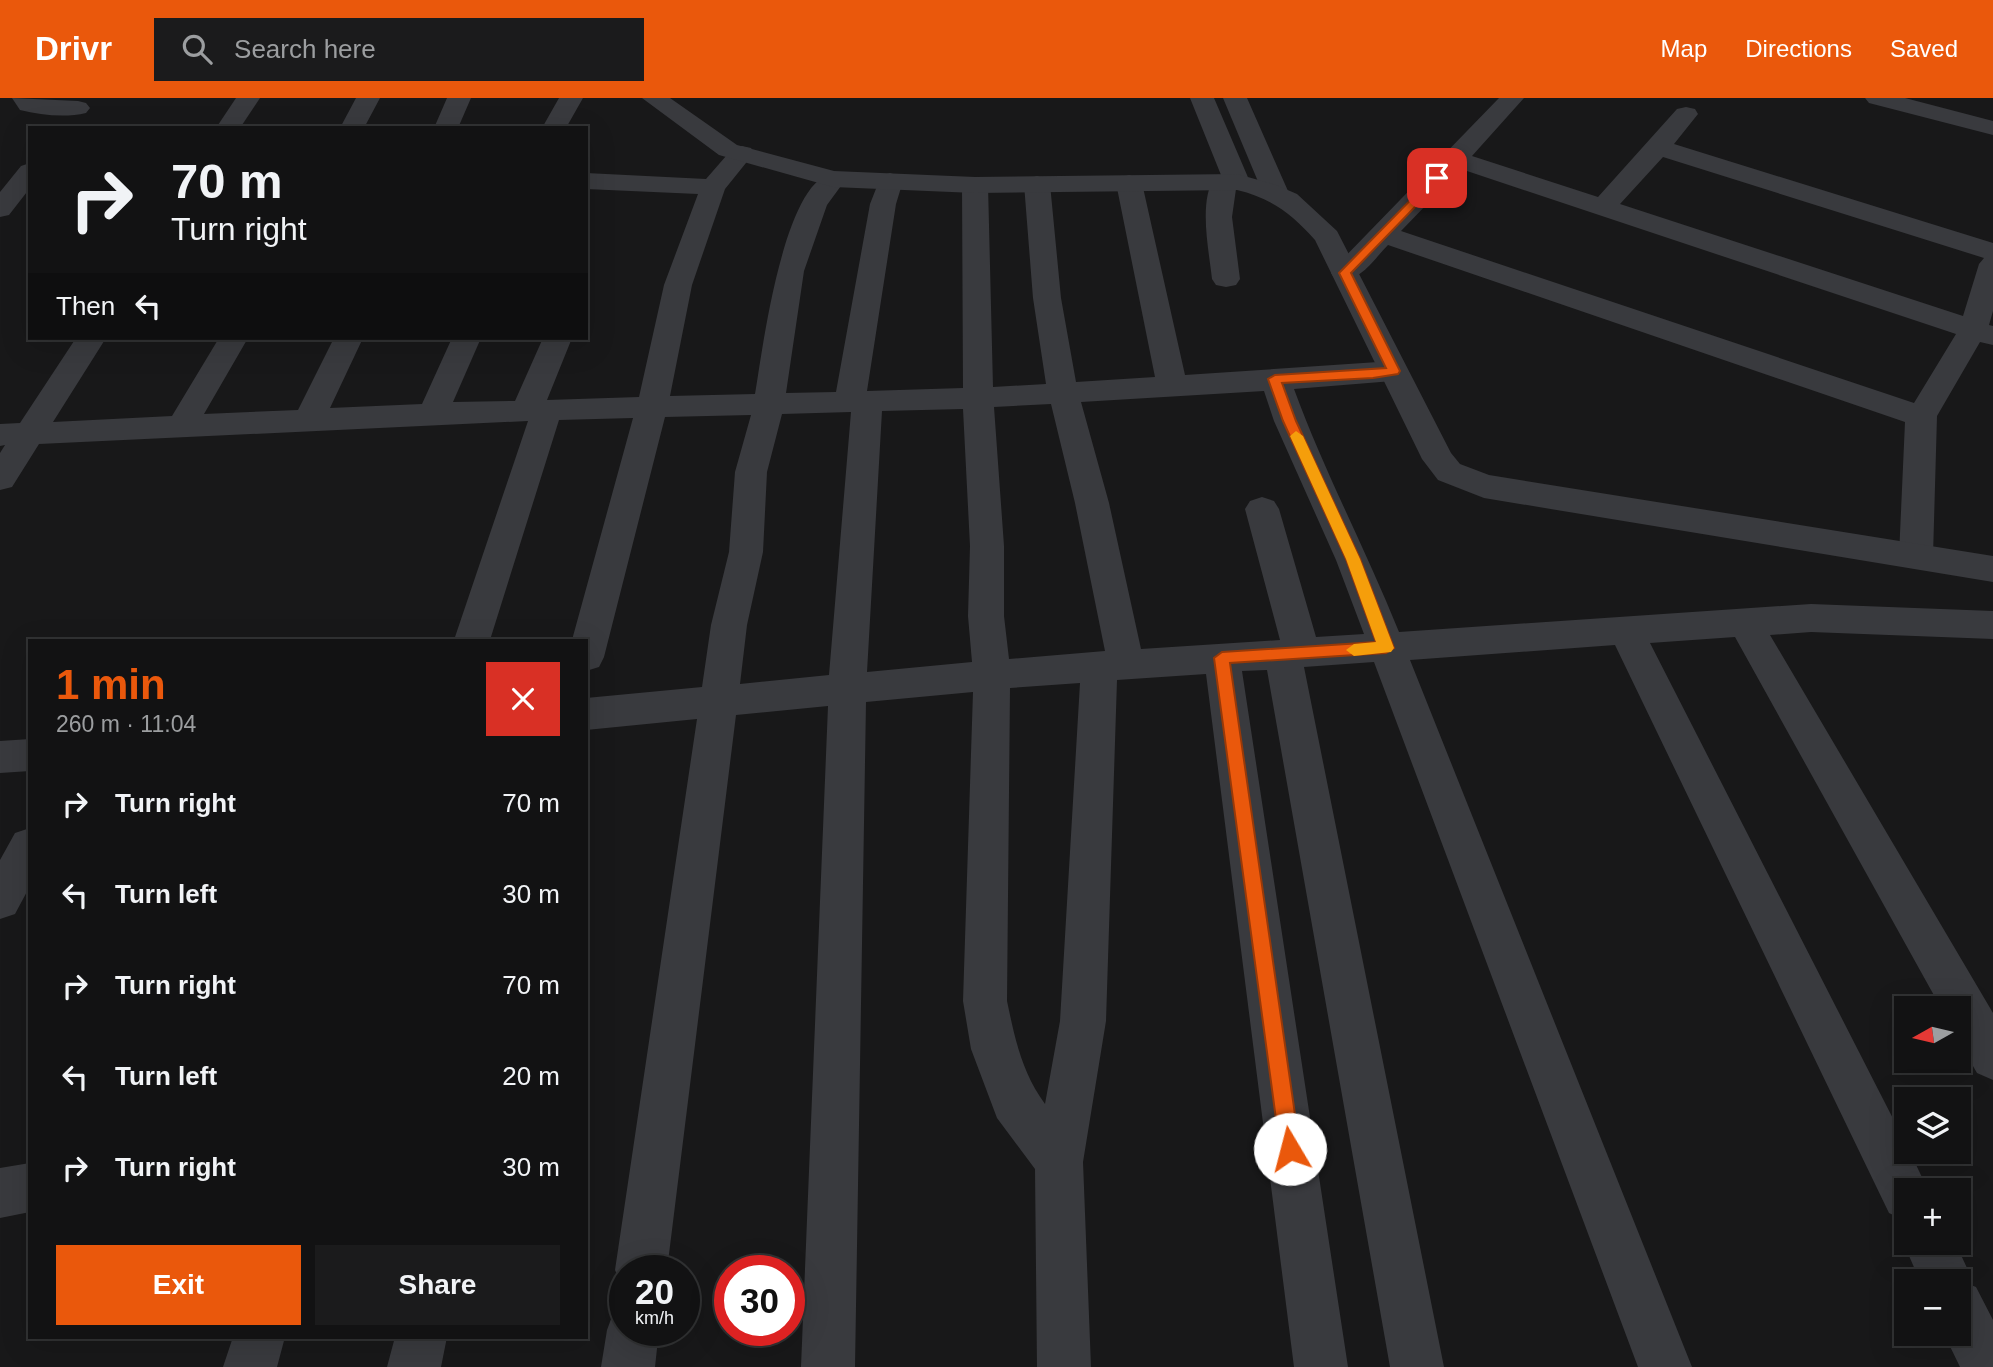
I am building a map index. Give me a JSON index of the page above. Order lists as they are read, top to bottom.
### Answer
{
  "north": "left",
  "page": {
    "header": "Drivr",
    "search": "Search here",
    "nav": ["Map", "Directions", "Saved"],
    "turn": ["70 m", "Turn right"],
    "then": "Then",
    "heading": ["1 min", "260 m · 11:04"],
    "list": [
      {
        "name": "Turn right",
        "value": "70 m"
      },
      {
        "name": "Turn left",
        "value": "30 m"
      },
      {
        "name": "Turn right",
        "value": "70 m"
      },
      {
        "name": "Turn left",
        "value": "20 m"
      },
      {
        "name": "Turn right",
        "value": "30 m"
      }
    ],
    "map_buttons": ["+", "−"],
    "buttons": ["Exit", "Share"],
    "speed": "20 km/h",
    "limit": "30"
  }
}
